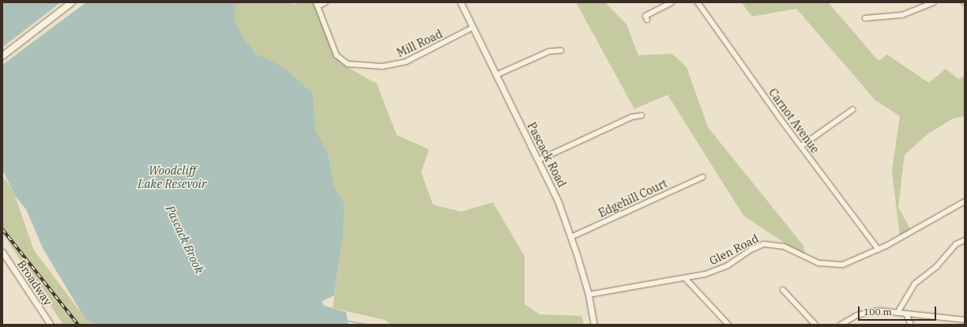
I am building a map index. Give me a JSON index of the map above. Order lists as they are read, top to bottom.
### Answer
{
  "streets": {
    "street": [
      "Mill Road",
      "Carnot Avenue",
      "Pascack Road",
      "Edgehill Court",
      "Glen Road",
      "Broadway"
    ]
  },
  "crossings": [
    ["Mill Road", "Pascack Road"],
    ["Carnot Avenue", "Glen Road"],
    ["Pascack Road", "Edgehill Court"],
    ["Pascack Road", "Glen Road"]
  ],
  "water": ["Woodcliff Lake Resevoir", "Pascack Brook"],
  "scale_bar": "100 m"
}
